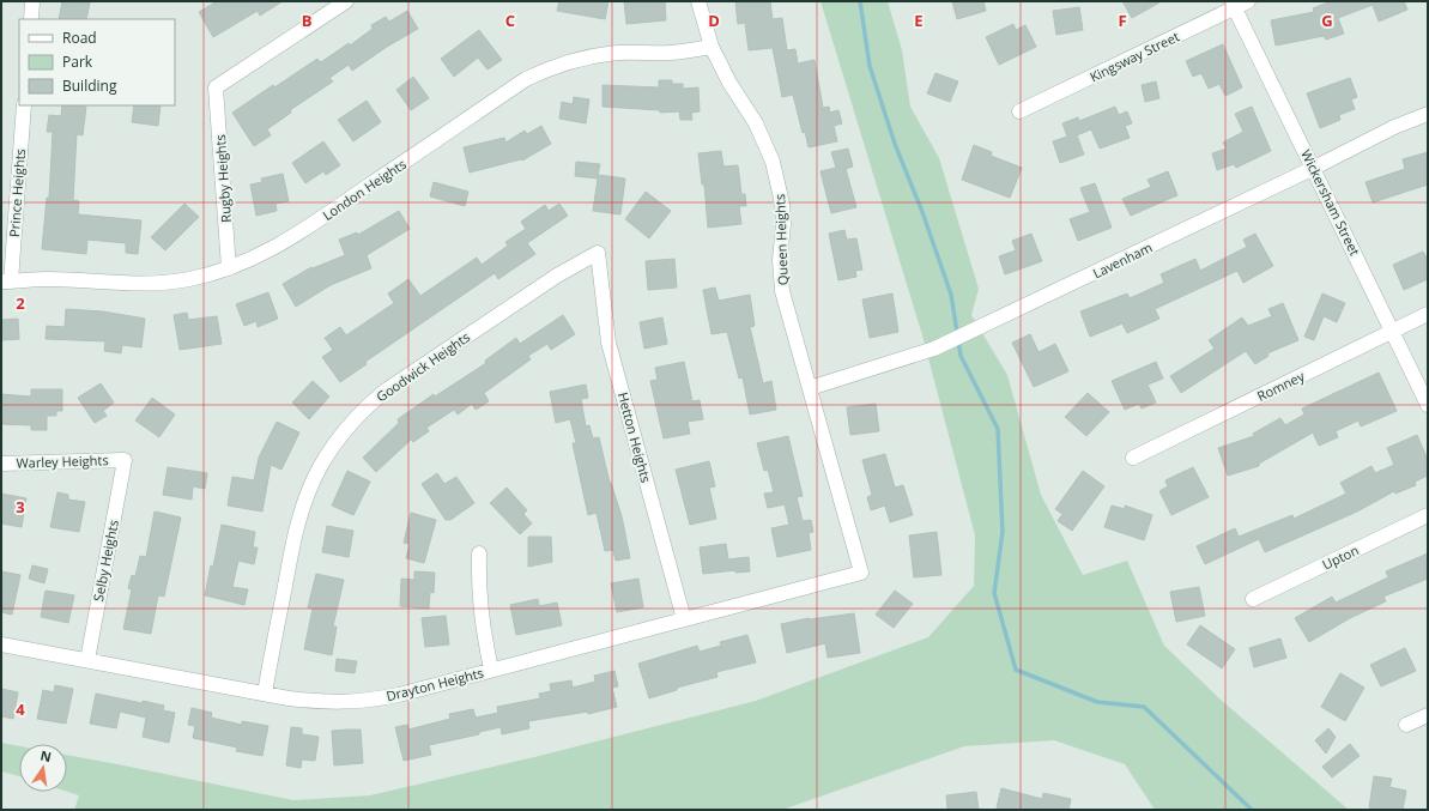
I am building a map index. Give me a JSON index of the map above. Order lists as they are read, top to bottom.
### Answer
{
  "streets": {
    "street": [
      "Kingsway Street",
      "Rugby Heights",
      "London Heights",
      "Prince Heights",
      "Wickersham Street",
      "Queen Heights",
      "Lavenham",
      "Goodwick Heights",
      "Romney",
      "Hetton Heights",
      "Warley Heights",
      "Upton",
      "Selby Heights",
      "Drayton Heights"
    ]
  },
  "crossings": [
    ["Kingsway Street", "Wickersham Street"],
    ["Rugby Heights", "London Heights"],
    ["London Heights", "Prince Heights"],
    ["London Heights", "Queen Heights"],
    ["Wickersham Street", "Lavenham"],
    ["Wickersham Street", "Romney"],
    ["Queen Heights", "Lavenham"],
    ["Queen Heights", "Drayton Heights"],
    ["Goodwick Heights", "Hetton Heights"],
    ["Goodwick Heights", "Drayton Heights"],
    ["Hetton Heights", "Drayton Heights"],
    ["Warley Heights", "Selby Heights"],
    ["Selby Heights", "Drayton Heights"]
  ],
  "legend": ["Road", "Park", "Building"],
  "north": "top",
  "grid": {
    "columns": [
      "B",
      "C",
      "D",
      "E",
      "F",
      "G"
    ],
    "rows": ["2", "3", "4"]
  }
}
